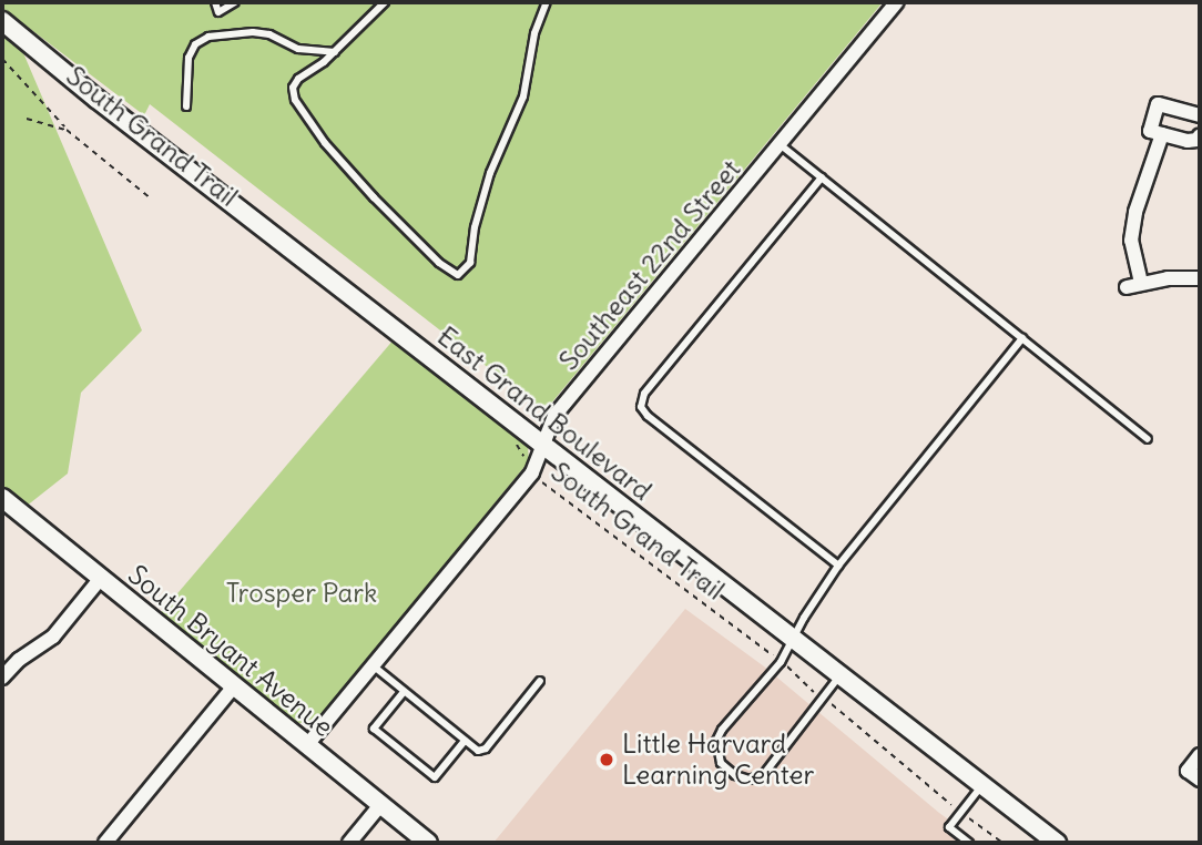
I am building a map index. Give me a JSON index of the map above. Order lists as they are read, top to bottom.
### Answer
{
  "streets": {
    "street": ["Southeast 22nd Street", "East Grand Boulevard", "South Bryant Avenue"],
    "path": ["South Grand Trail"]
  },
  "crossings": [
    ["South Grand Trail", "Southeast 22nd Street"],
    ["Southeast 22nd Street", "East Grand Boulevard"],
    ["Southeast 22nd Street", "South Bryant Avenue"]
  ],
  "parks": ["Trosper Park"],
  "places": ["Little Harvard Learning Center"]
}
